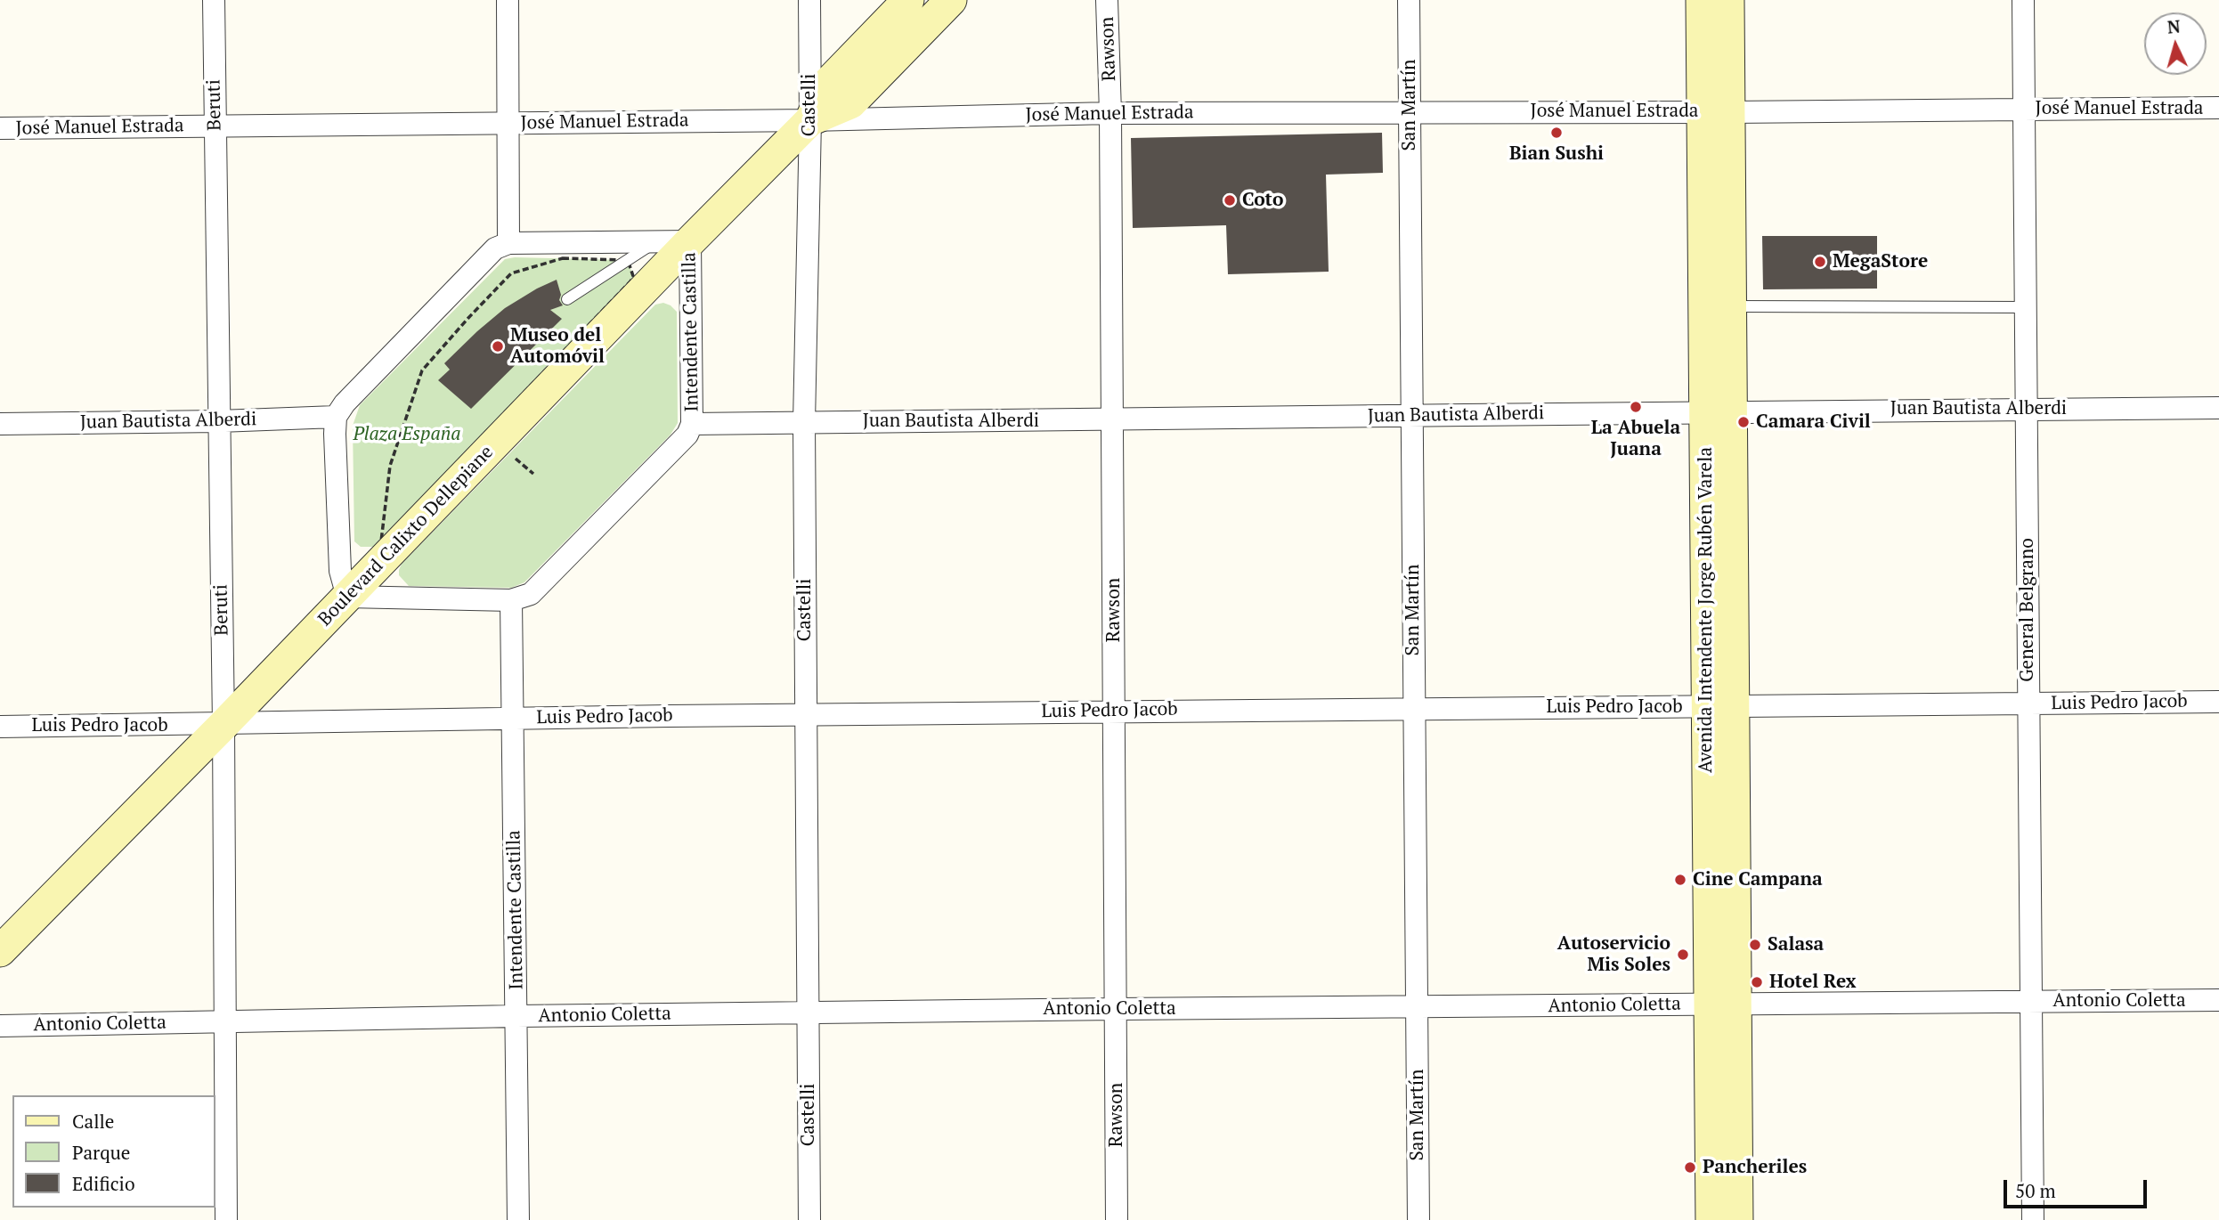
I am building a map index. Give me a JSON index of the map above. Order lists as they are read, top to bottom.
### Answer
{
  "streets": {
    "main road": ["Boulevard Calixto Dellepiane", "Avenida Intendente Jorge Rubén Varela"],
    "street": [
      "Rawson",
      "Beruti",
      "Castelli",
      "San Martín",
      "José Manuel Estrada",
      "Intendente Castilla",
      "Juan Bautista Alberdi",
      "General Belgrano",
      "Luis Pedro Jacob",
      "Antonio Coletta"
    ]
  },
  "crossings": [
    ["Rawson", "José Manuel Estrada"],
    ["Rawson", "Juan Bautista Alberdi"],
    ["Rawson", "Luis Pedro Jacob"],
    ["Rawson", "Antonio Coletta"],
    ["Beruti", "José Manuel Estrada"],
    ["Beruti", "Juan Bautista Alberdi"],
    ["Beruti", "Boulevard Calixto Dellepiane"],
    ["Beruti", "Luis Pedro Jacob"],
    ["Beruti", "Antonio Coletta"],
    ["Castelli", "José Manuel Estrada"],
    ["Castelli", "Juan Bautista Alberdi"],
    ["Castelli", "Boulevard Calixto Dellepiane"],
    ["Castelli", "Luis Pedro Jacob"],
    ["Castelli", "Antonio Coletta"],
    ["San Martín", "José Manuel Estrada"],
    ["San Martín", "Juan Bautista Alberdi"],
    ["San Martín", "Luis Pedro Jacob"],
    ["San Martín", "Antonio Coletta"],
    ["José Manuel Estrada", "Boulevard Calixto Dellepiane"],
    ["José Manuel Estrada", "Avenida Intendente Jorge Rubén Varela"],
    ["José Manuel Estrada", "General Belgrano"],
    ["Intendente Castilla", "Juan Bautista Alberdi"],
    ["Intendente Castilla", "Boulevard Calixto Dellepiane"],
    ["Intendente Castilla", "Luis Pedro Jacob"],
    ["Intendente Castilla", "Antonio Coletta"],
    ["Juan Bautista Alberdi", "Avenida Intendente Jorge Rubén Varela"],
    ["Juan Bautista Alberdi", "General Belgrano"],
    ["Boulevard Calixto Dellepiane", "Luis Pedro Jacob"],
    ["Avenida Intendente Jorge Rubén Varela", "Luis Pedro Jacob"],
    ["Avenida Intendente Jorge Rubén Varela", "Antonio Coletta"],
    ["General Belgrano", "Luis Pedro Jacob"],
    ["General Belgrano", "Antonio Coletta"]
  ],
  "parks": ["Plaza España"],
  "places": [
    "Bian Sushi",
    "Coto",
    "MegaStore",
    "Museo del Automóvil",
    "La Abuela Juana",
    "Camara Civil",
    "Cine Campana",
    "Salasa",
    "Autoservicio Mis Soles",
    "Hotel Rex",
    "Pancheriles"
  ],
  "legend": ["Calle", "Parque", "Edificio"],
  "scale_bar": "50 m",
  "north": "top"
}
